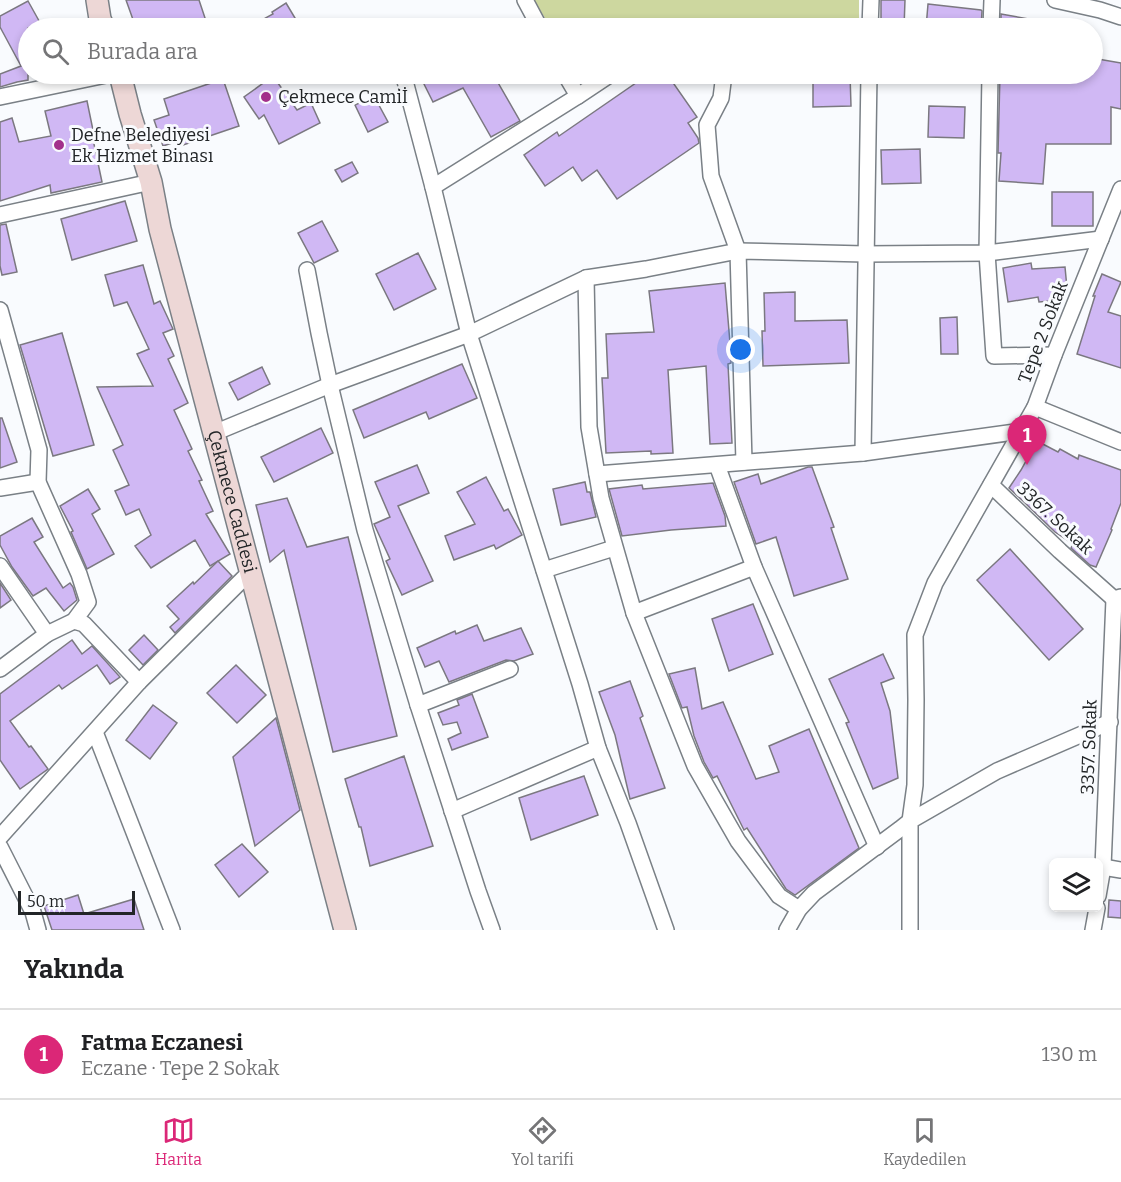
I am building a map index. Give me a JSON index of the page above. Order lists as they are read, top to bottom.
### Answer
{
  "streets": {
    "main road": ["Çekmece Caddesi"],
    "street": ["Tepe 2 Sokak", "3367. Sokak", "3357. Sokak"]
  },
  "crossings": [
    ["Tepe 2 Sokak", "3367. Sokak"],
    ["3367. Sokak", "3357. Sokak"]
  ],
  "places": ["Çekmece Camiİ", "Defne Belediyesi Ek Hizmet Binası"],
  "scale_bar": "50 m",
  "page": {
    "search": "Burada ara",
    "pins": "1",
    "scale": "50 m",
    "heading": "Yakında",
    "list": [
      {
        "mark": "1",
        "name": "Fatma Eczanesi",
        "note": "Eczane · Tepe 2 Sokak",
        "value": "130 m"
      }
    ],
    "nav": ["Harita", "Yol tarifi", "Kaydedilen"]
  }
}
